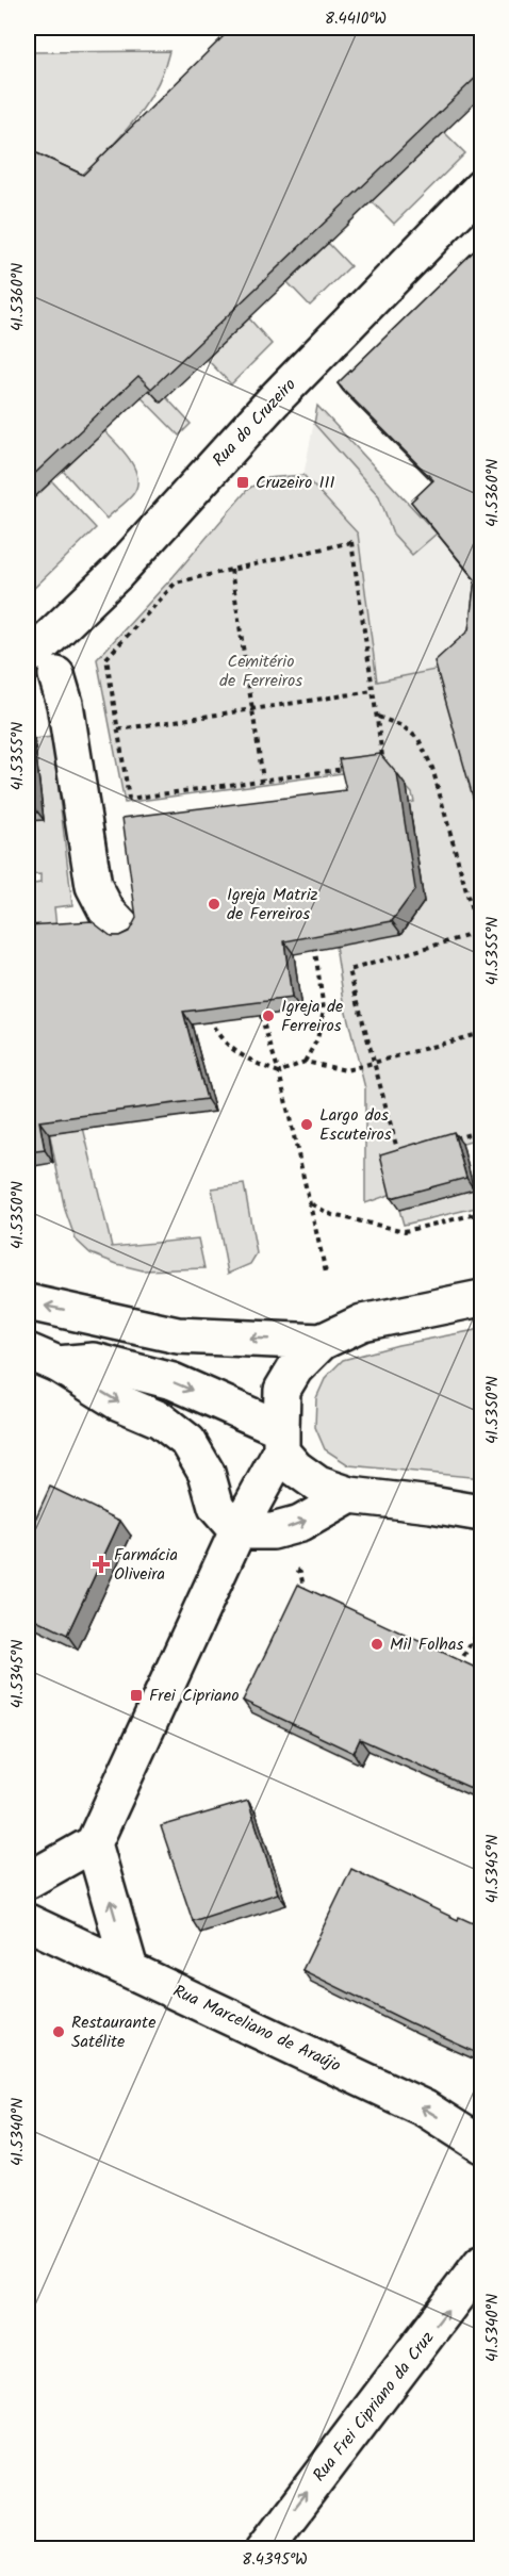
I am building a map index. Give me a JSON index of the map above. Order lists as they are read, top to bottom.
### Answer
{
  "streets": {
    "street": ["Rua do Cruzeiro", "Rua Marceliano de Araújo", "Rua Frei Cipriano da Cruz"]
  },
  "one_way": ["Rua Marceliano de Araújo", "Rua Frei Cipriano da Cruz"],
  "parks": ["Cemitério de Ferreiros"],
  "places": {
    "transit": ["Cruzeiro III", "Frei Cipriano"],
    "other": [
      "Igreja Matriz de Ferreiros",
      "Igreja de Ferreiros",
      "Largo dos Escuteiros",
      "Mil Folhas",
      "Restaurante Satélite"
    ],
    "health": ["Farmácia Oliveira"]
  },
  "coordinates": [
    "8.4410°W",
    "41.5360°N",
    "41.5355°N",
    "41.5350°N",
    "41.5345°N",
    "41.5340°N",
    "8.4395°W"
  ]
}
